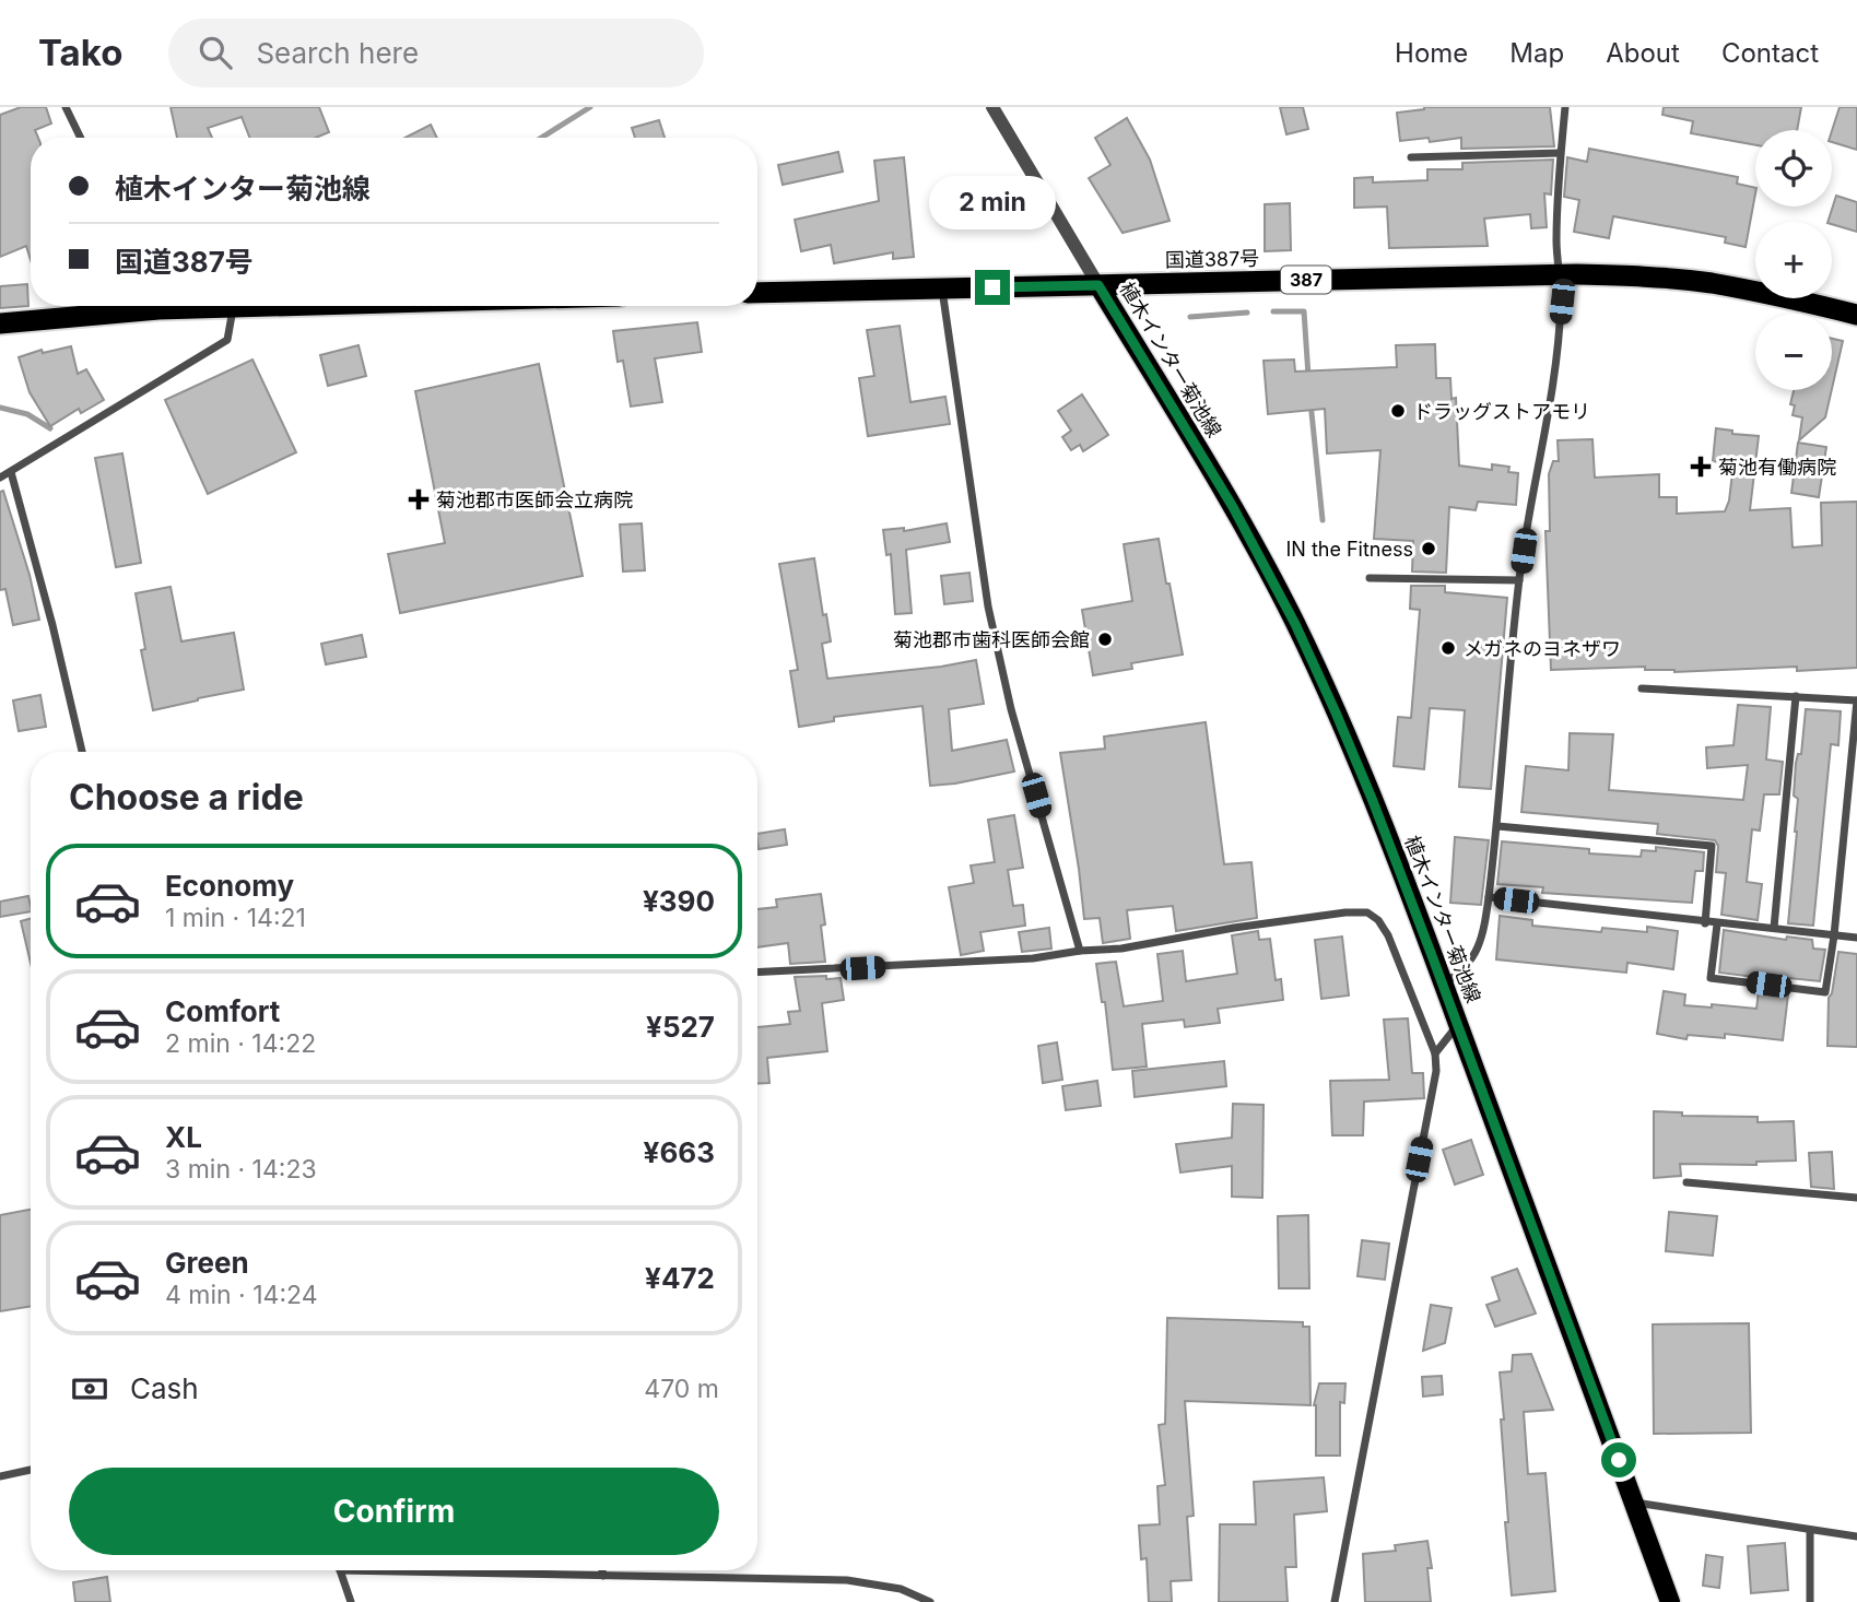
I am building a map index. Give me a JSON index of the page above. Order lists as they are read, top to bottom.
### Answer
{
  "streets": {
    "highway": ["国道387号", "387"],
    "main road": ["植木インター菊池線"]
  },
  "crossings": [
    ["国道387号", "植木インター菊池線"]
  ],
  "places": {
    "other": [
      "ドラッグストアモリ",
      "IN the Fitness",
      "菊池郡市歯科医師会館",
      "メガネのヨネザワ"
    ],
    "health": ["菊池有働病院", "菊池郡市医師会立病院"]
  },
  "page": {
    "header": "Tako",
    "search": "Search here",
    "nav": [
      "Home",
      "Map",
      "About",
      "Contact"
    ],
    "map_buttons": ["+", "−"],
    "banner": ["植木インター菊池線", "国道387号"],
    "bubble": "2 min",
    "heading": "Choose a ride",
    "list": [
      {
        "name": "Economy",
        "note": "1 min · 14:21",
        "value": "¥390"
      },
      {
        "name": "Comfort",
        "note": "2 min · 14:22",
        "value": "¥527"
      },
      {
        "name": "XL",
        "note": "3 min · 14:23",
        "value": "¥663"
      },
      {
        "name": "Green",
        "note": "4 min · 14:24",
        "value": "¥472"
      }
    ],
    "pay": ["Cash", "470 m"],
    "buttons": "Confirm"
  }
}
